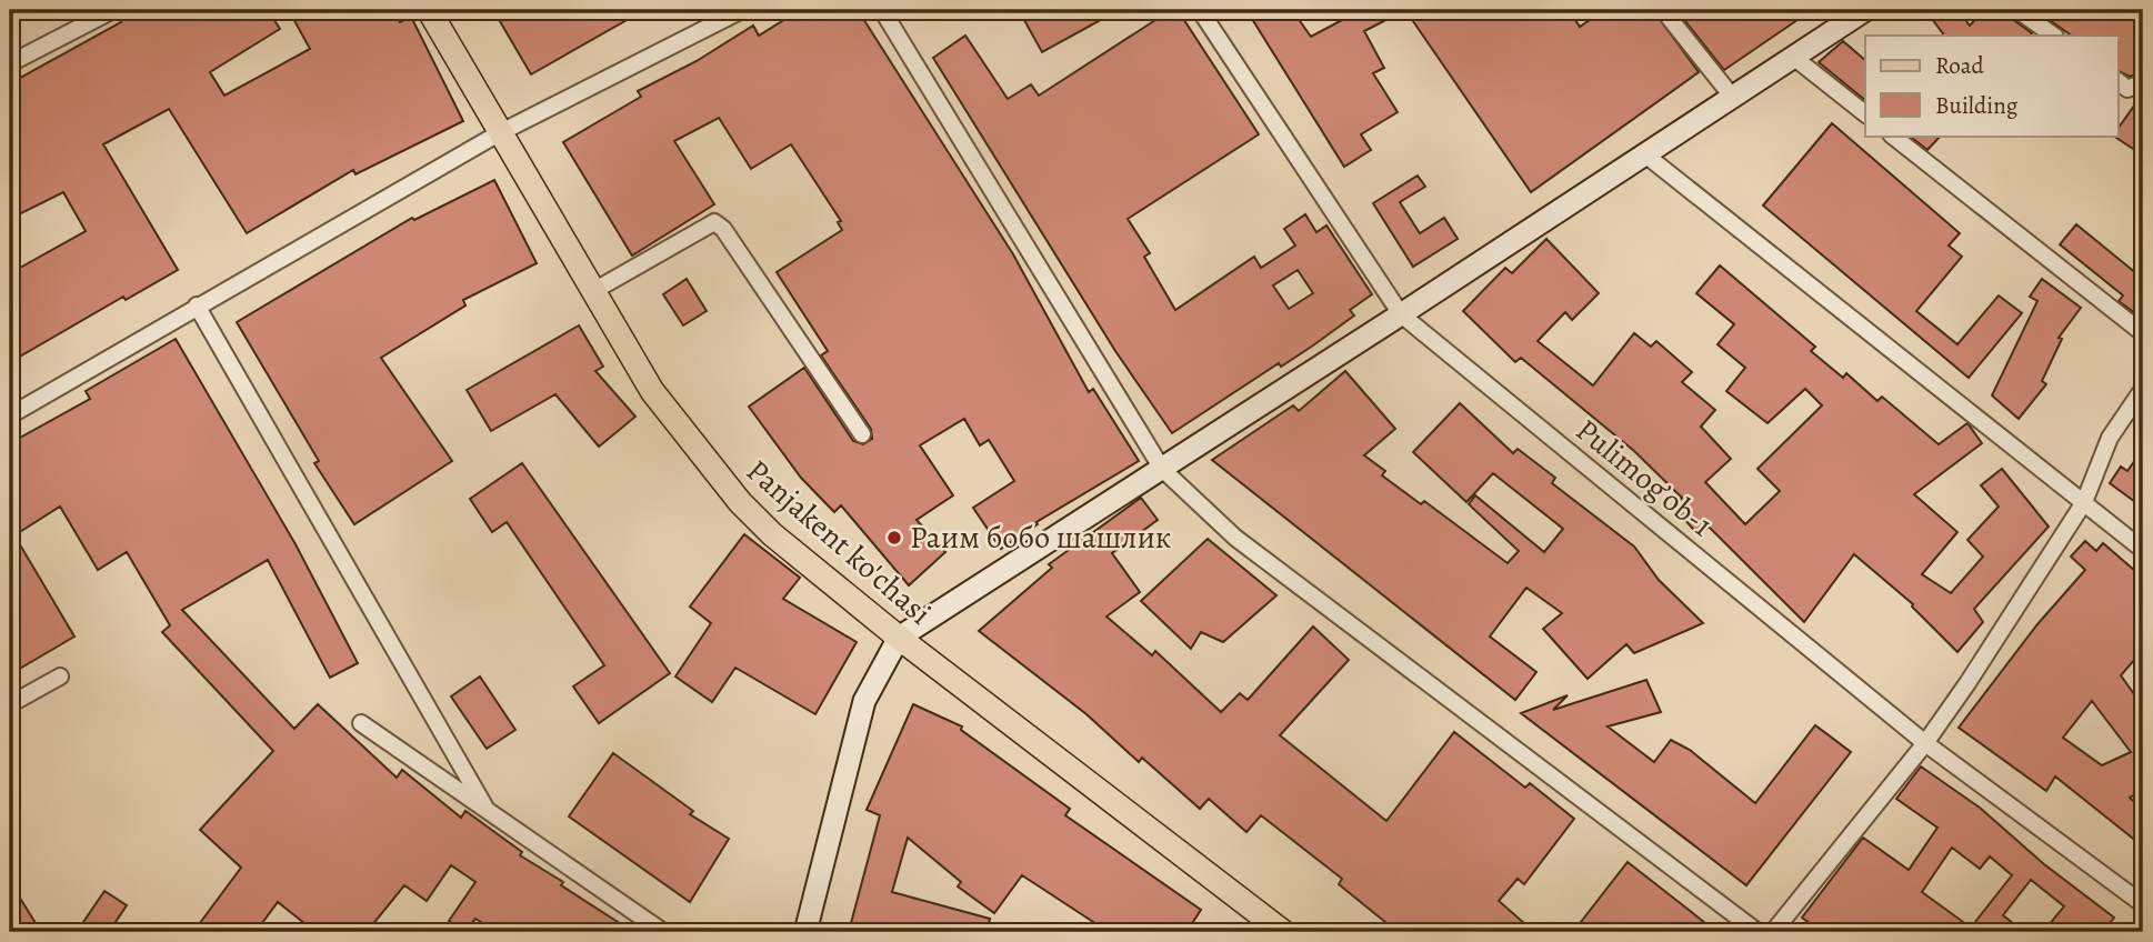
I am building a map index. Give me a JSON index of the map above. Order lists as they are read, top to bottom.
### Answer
{
  "streets": {
    "main road": ["Panjakent ko'chasi"],
    "street": ["Pulimog’ob-1"]
  },
  "places": ["Раим бобо шашлик"],
  "legend": ["Road", "Building"]
}
